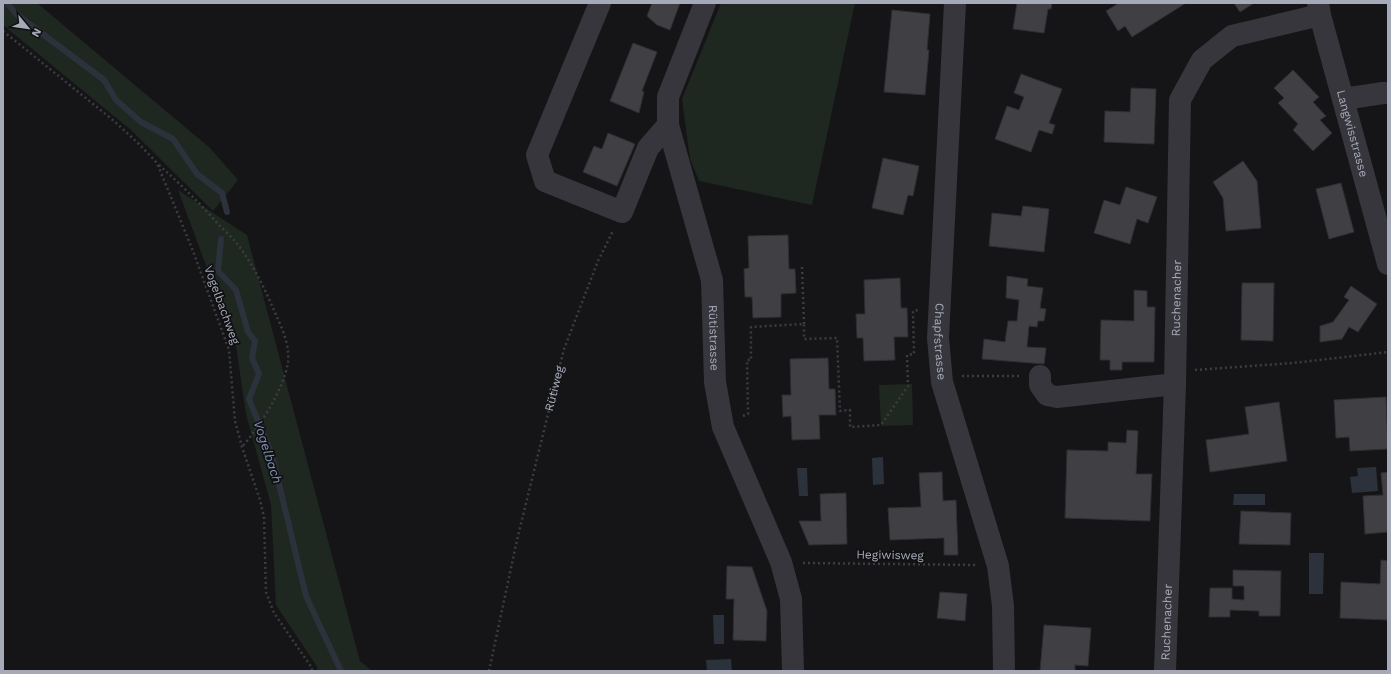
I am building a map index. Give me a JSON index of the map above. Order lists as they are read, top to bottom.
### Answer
{
  "streets": {
    "street": [
      "Langwisstrasse",
      "Ruchenacher",
      "Rütistrasse",
      "Chapfstrasse"
    ],
    "path": ["Vogelbachweg", "Rütiweg", "Hegiwisweg"]
  },
  "crossings": [
    ["Langwisstrasse", "Ruchenacher"],
    ["Rütistrasse", "Hegiwisweg"],
    ["Chapfstrasse", "Hegiwisweg"]
  ],
  "water": ["Vogelbach"],
  "north": "bottom right"
}
